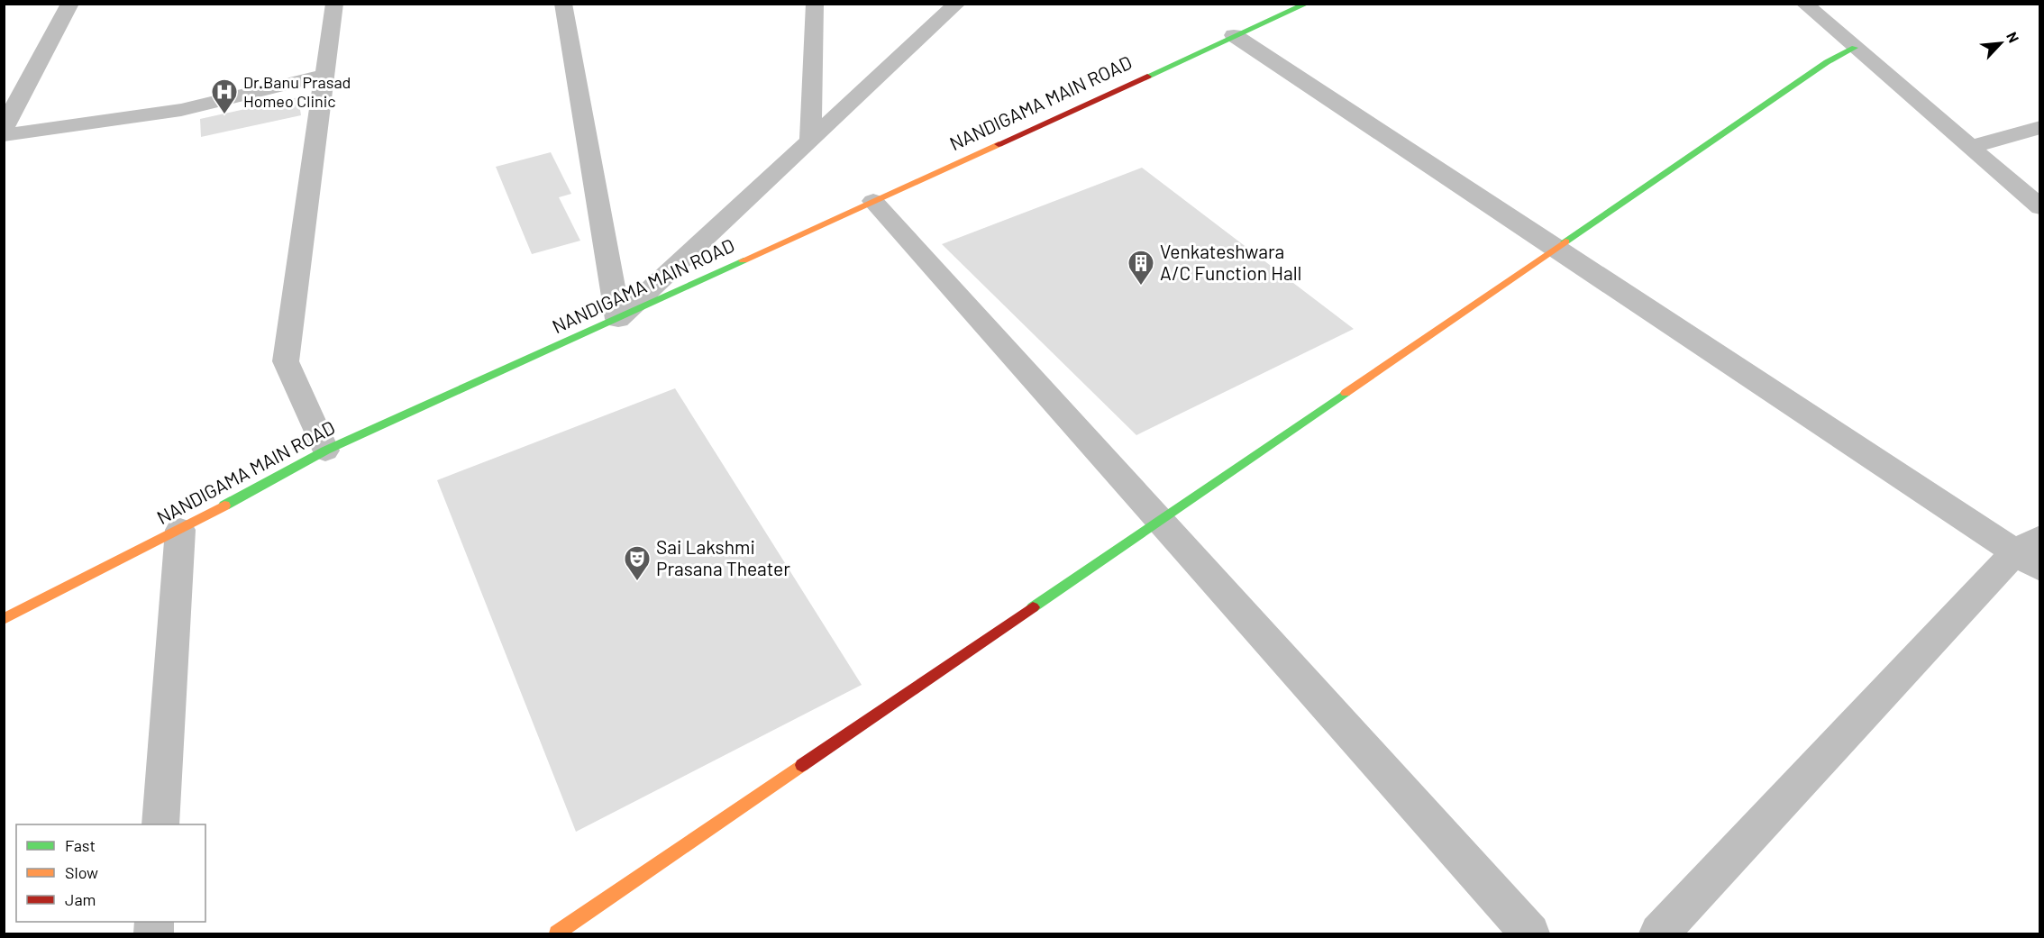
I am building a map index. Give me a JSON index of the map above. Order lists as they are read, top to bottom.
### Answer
{
  "streets": {
    "street": ["NANDIGAMA MAIN ROAD"]
  },
  "places": {
    "hospital": ["Dr.Banu Prasad Homeo Clinic"],
    "building": ["Venkateshwara A/C Function Hall"],
    "theatre": ["Sai Lakshmi Prasana Theater"]
  },
  "legend": ["Fast", "Slow", "Jam"],
  "north": "top right"
}
